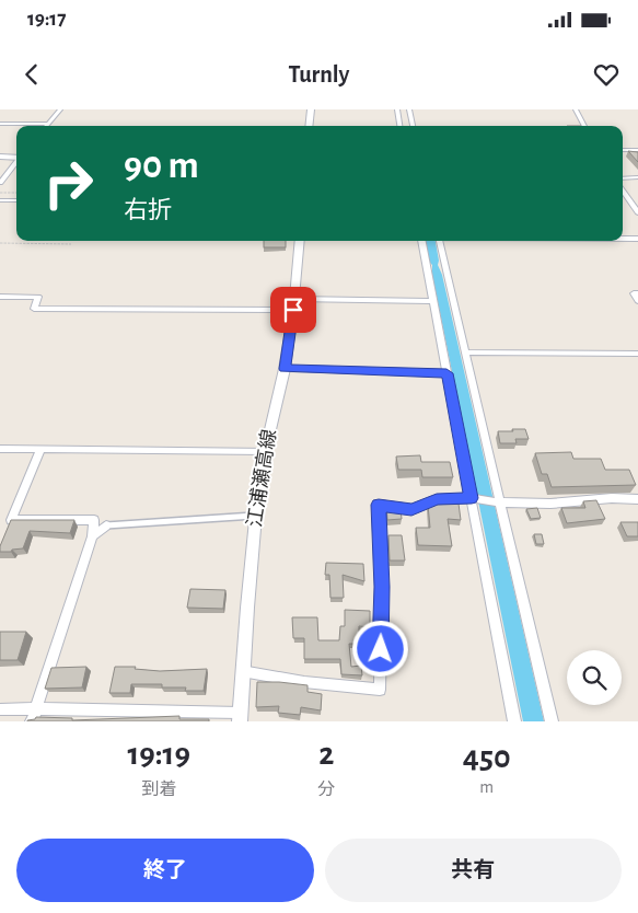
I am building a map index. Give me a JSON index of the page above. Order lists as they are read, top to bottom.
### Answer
{
  "streets": {
    "main road": ["江浦瀬高線"]
  },
  "page": {
    "status": "19:17",
    "header": "Turnly",
    "turn": ["90 m", "右折"],
    "eta": [
      "19:19",
      "到着",
      "2",
      "分",
      "450",
      "m"
    ],
    "buttons": ["終了", "共有"]
  }
}
